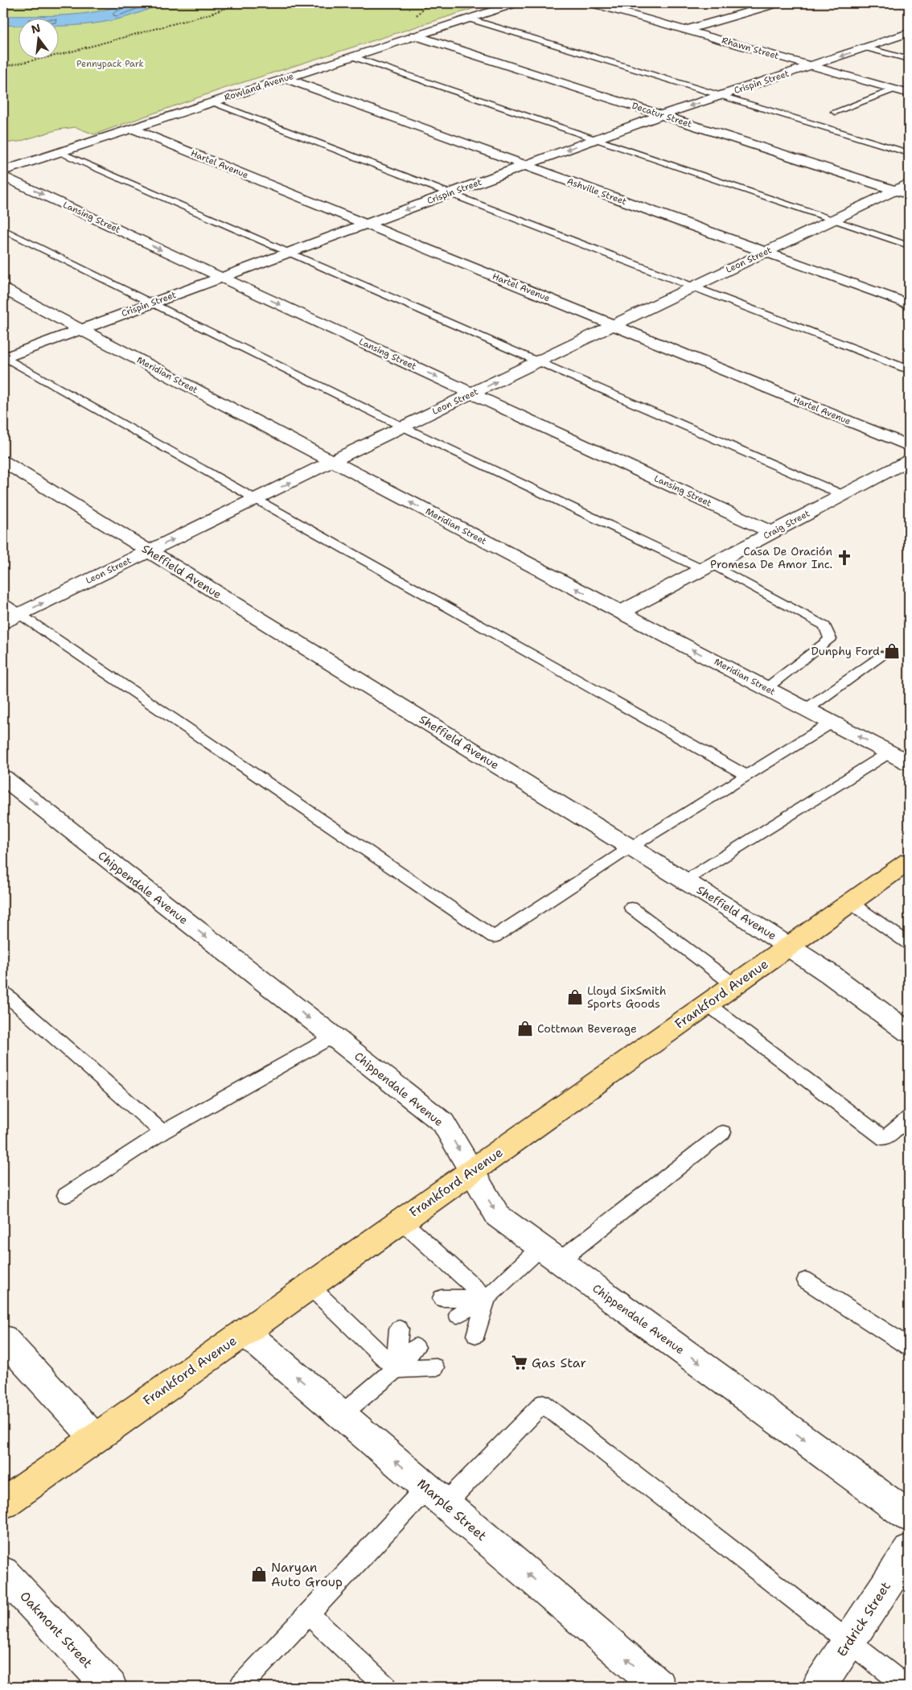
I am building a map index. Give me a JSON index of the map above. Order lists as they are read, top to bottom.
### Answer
{
  "streets": {
    "main road": ["Frankford Avenue"],
    "street": [
      "Rhawn Street",
      "Crispin Street",
      "Rowland Avenue",
      "Decatur Street",
      "Hartel Avenue",
      "Ashville Street",
      "Lansing Street",
      "Leon Street",
      "Meridian Street",
      "Craig Street",
      "Sheffield Avenue",
      "Chippendale Avenue",
      "Marple Street",
      "Erdrick Street",
      "Oakmont Street"
    ]
  },
  "crossings": [
    ["Rhawn Street", "Crispin Street"],
    ["Crispin Street", "Decatur Street"],
    ["Crispin Street", "Hartel Avenue"],
    ["Crispin Street", "Ashville Street"],
    ["Crispin Street", "Lansing Street"],
    ["Crispin Street", "Meridian Street"],
    ["Rowland Avenue", "Decatur Street"],
    ["Rowland Avenue", "Hartel Avenue"],
    ["Rowland Avenue", "Ashville Street"],
    ["Decatur Street", "Leon Street"],
    ["Hartel Avenue", "Leon Street"],
    ["Ashville Street", "Leon Street"],
    ["Lansing Street", "Leon Street"],
    ["Lansing Street", "Craig Street"],
    ["Leon Street", "Meridian Street"],
    ["Leon Street", "Sheffield Avenue"],
    ["Meridian Street", "Craig Street"],
    ["Sheffield Avenue", "Frankford Avenue"],
    ["Chippendale Avenue", "Frankford Avenue"],
    ["Frankford Avenue", "Marple Street"]
  ],
  "one_way": [
    "Lansing Street",
    "Leon Street",
    "Meridian Street",
    "Chippendale Avenue",
    "Marple Street"
  ],
  "parks": ["Pennypack Park"],
  "places": {
    "church": ["Casa De Oración Promesa De Amor Inc."],
    "shop": [
      "Dunphy Ford",
      "Lloyd SixSmith Sports Goods",
      "Cottman Beverage",
      "Naryan Auto Group"
    ],
    "supermarket": ["Gas Star"]
  },
  "north": "top"
}
